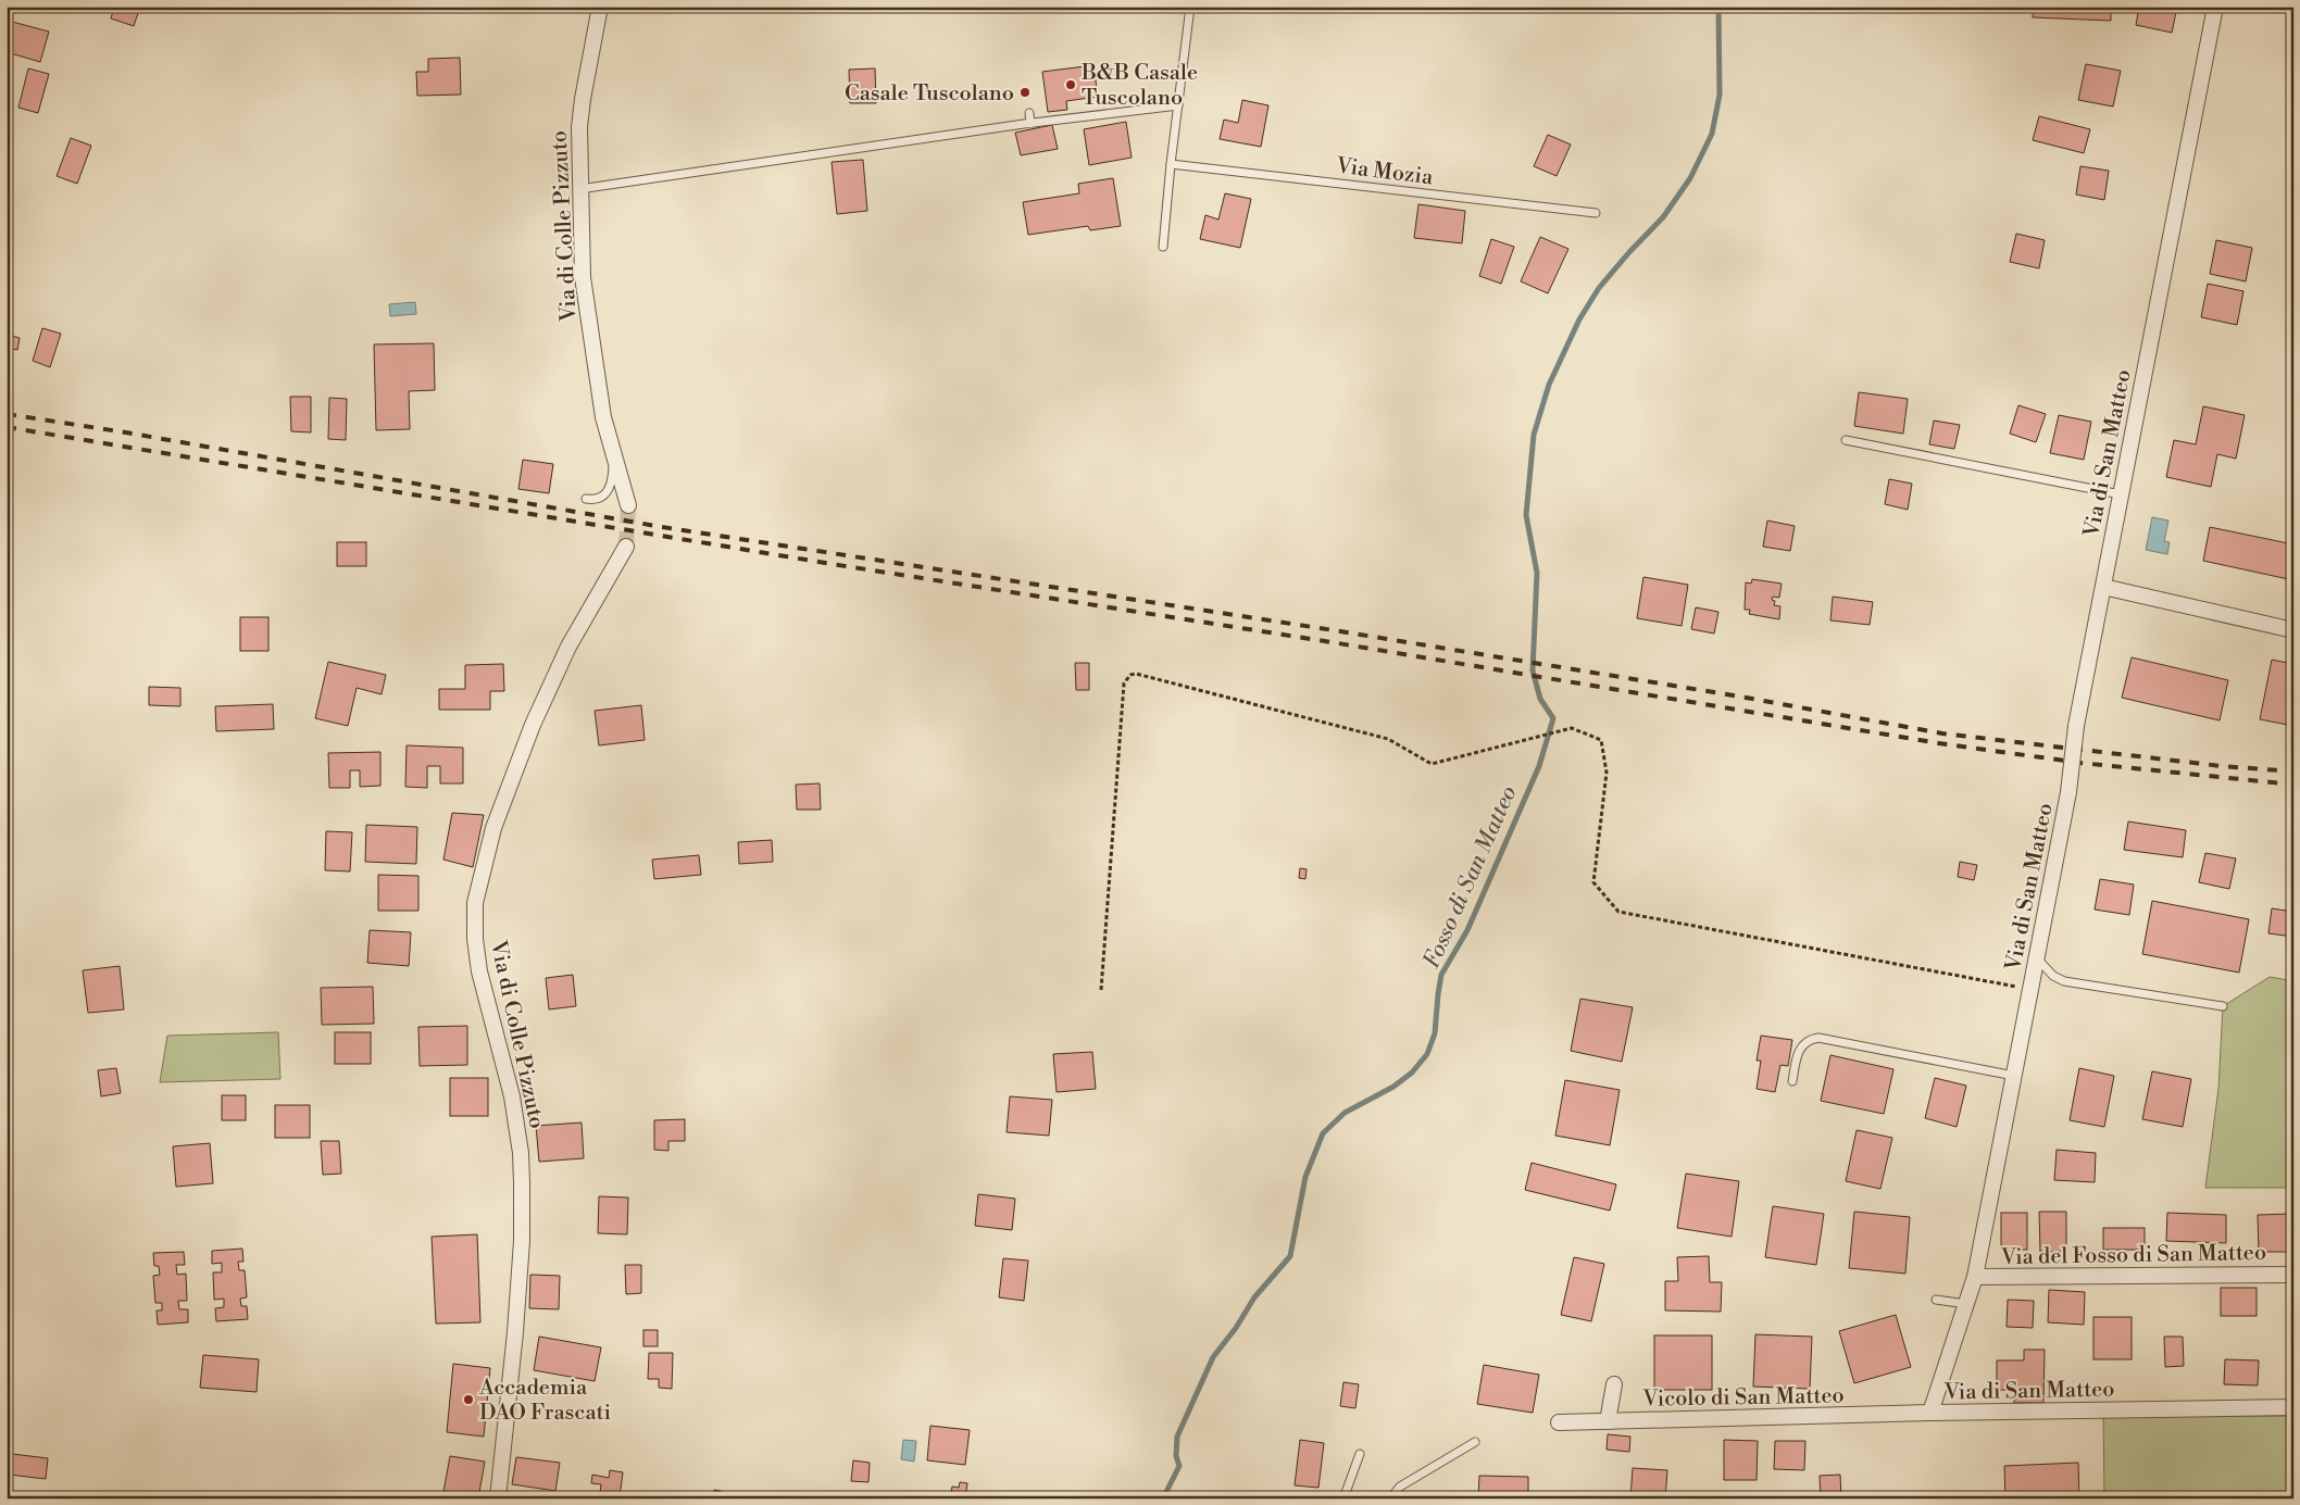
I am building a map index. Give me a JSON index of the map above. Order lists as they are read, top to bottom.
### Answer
{
  "streets": {
    "street": [
      "Via di Colle Pizzuto",
      "Via di San Matteo",
      "Via del Fosso di San Matteo",
      "Vicolo di San Matteo"
    ],
    "lane": ["Via Mozia"]
  },
  "crossings": [
    ["Via di San Matteo", "Via del Fosso di San Matteo"],
    ["Via di San Matteo", "Vicolo di San Matteo"]
  ],
  "water": ["Fosso di San Matteo"],
  "places": ["B&B Casale Tuscolano", "Casale Tuscolano", "Accademia DAO Frascati"]
}
